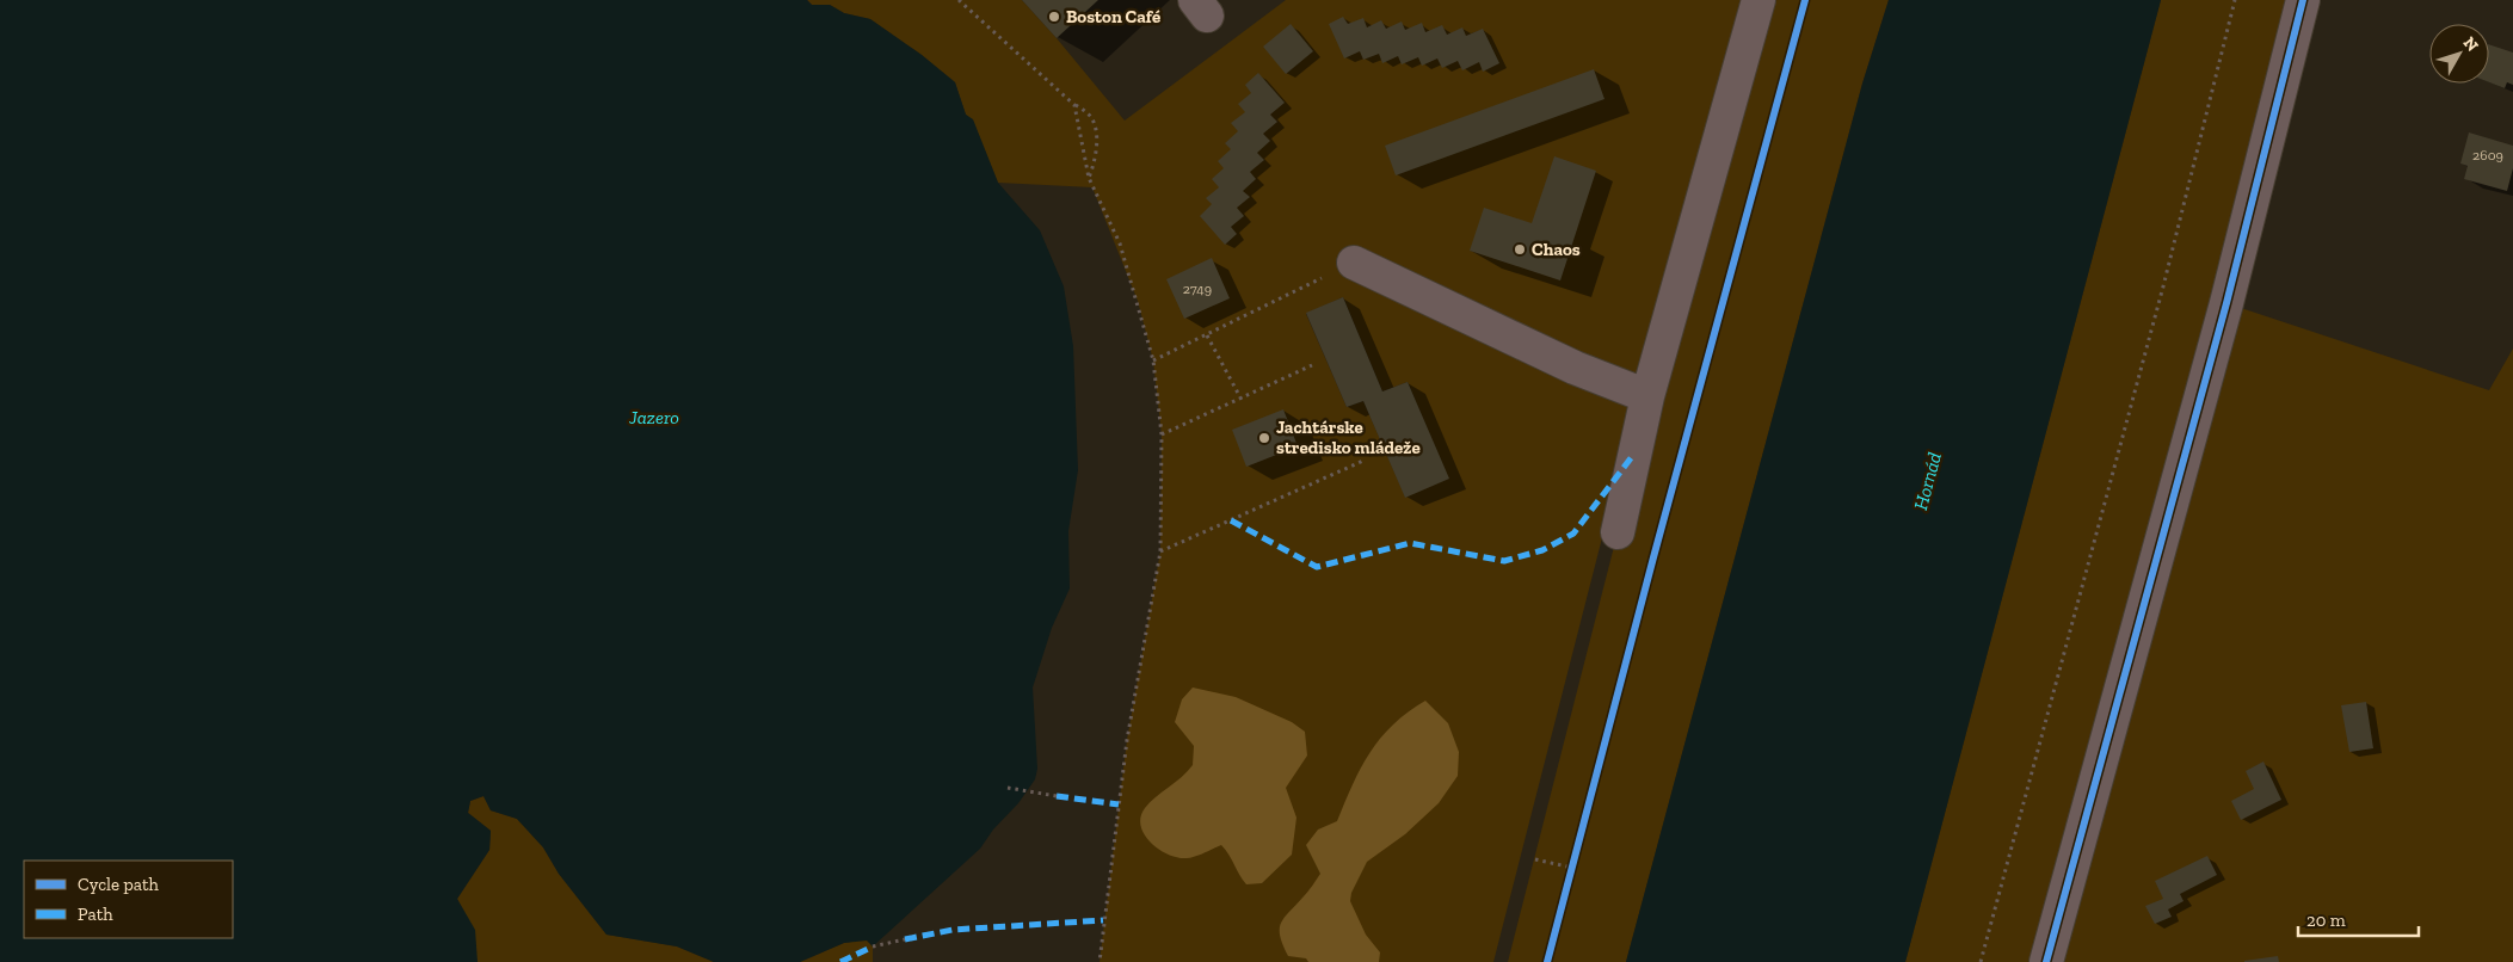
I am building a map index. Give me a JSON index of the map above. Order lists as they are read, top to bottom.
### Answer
{
  "water": ["Jazero", "Hornád"],
  "places": ["Boston Café", "Chaos", "Jachtárske stredisko mládeže"],
  "house_numbers": ["2609", "2749"],
  "legend": ["Cycle path", "Path"],
  "scale_bar": "20 m",
  "north": "top right"
}
